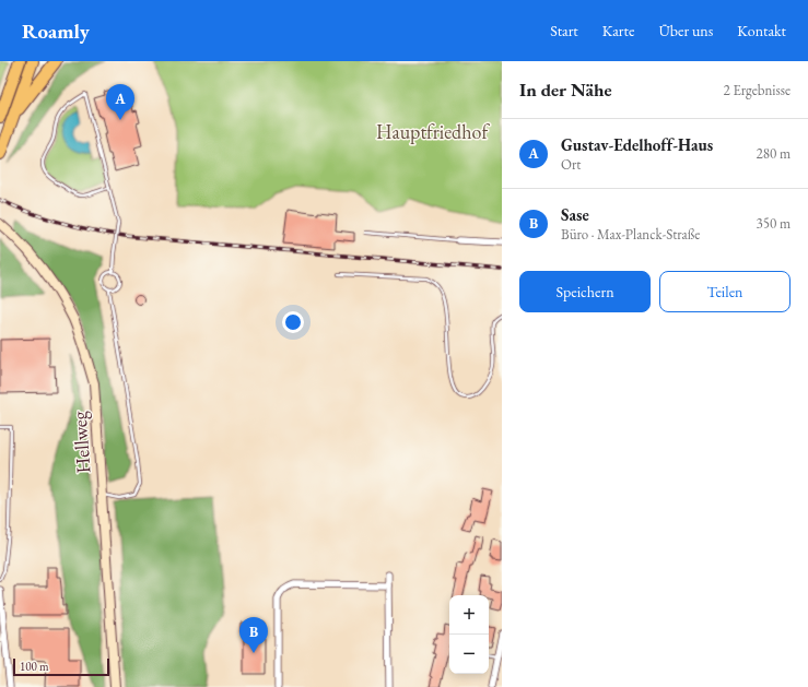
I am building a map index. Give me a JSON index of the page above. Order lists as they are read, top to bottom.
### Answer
{
  "streets": {
    "street": ["Hellweg"]
  },
  "parks": ["Hauptfriedhof"],
  "scale_bar": "100 m",
  "page": {
    "header": "Roamly",
    "nav": [
      "Start",
      "Karte",
      "Über uns",
      "Kontakt"
    ],
    "heading": ["In der Nähe", "2 Ergebnisse"],
    "pins": ["A", "B"],
    "list": [
      {
        "mark": "A",
        "name": "Gustav-Edelhoff-Haus",
        "note": "Ort",
        "value": "280 m"
      },
      {
        "mark": "B",
        "name": "Sase",
        "note": "Büro · Max-Planck-Straße",
        "value": "350 m"
      }
    ],
    "buttons": ["Speichern", "Teilen"],
    "map_buttons": ["+", "−"],
    "scale": "100 m"
  }
}
